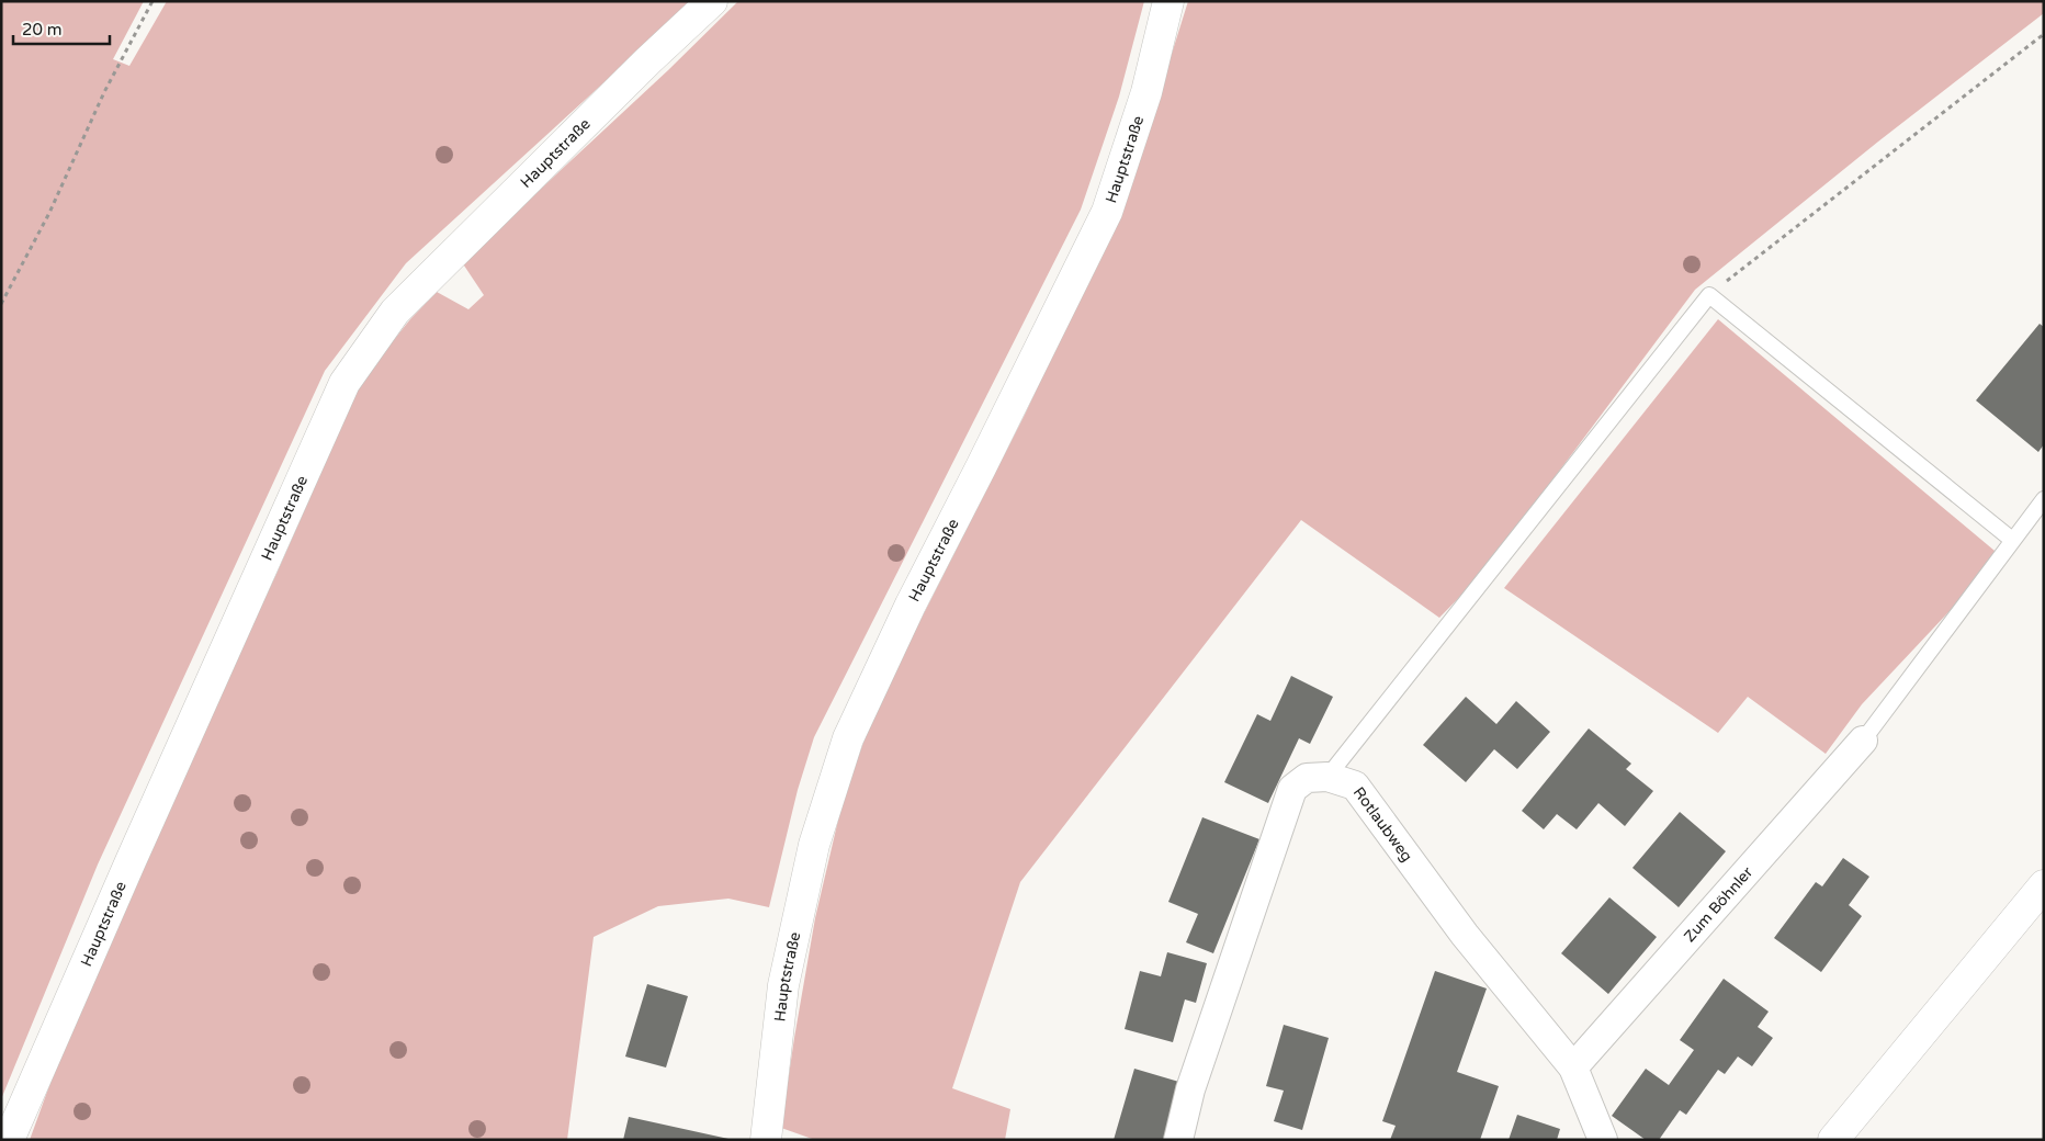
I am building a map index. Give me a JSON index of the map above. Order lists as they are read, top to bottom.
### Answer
{
  "streets": {
    "street": ["Hauptstraße", "Rotlaubweg", "Zum Böhnler"]
  },
  "crossings": [
    ["Rotlaubweg", "Zum Böhnler"]
  ],
  "scale_bar": "20 m"
}
